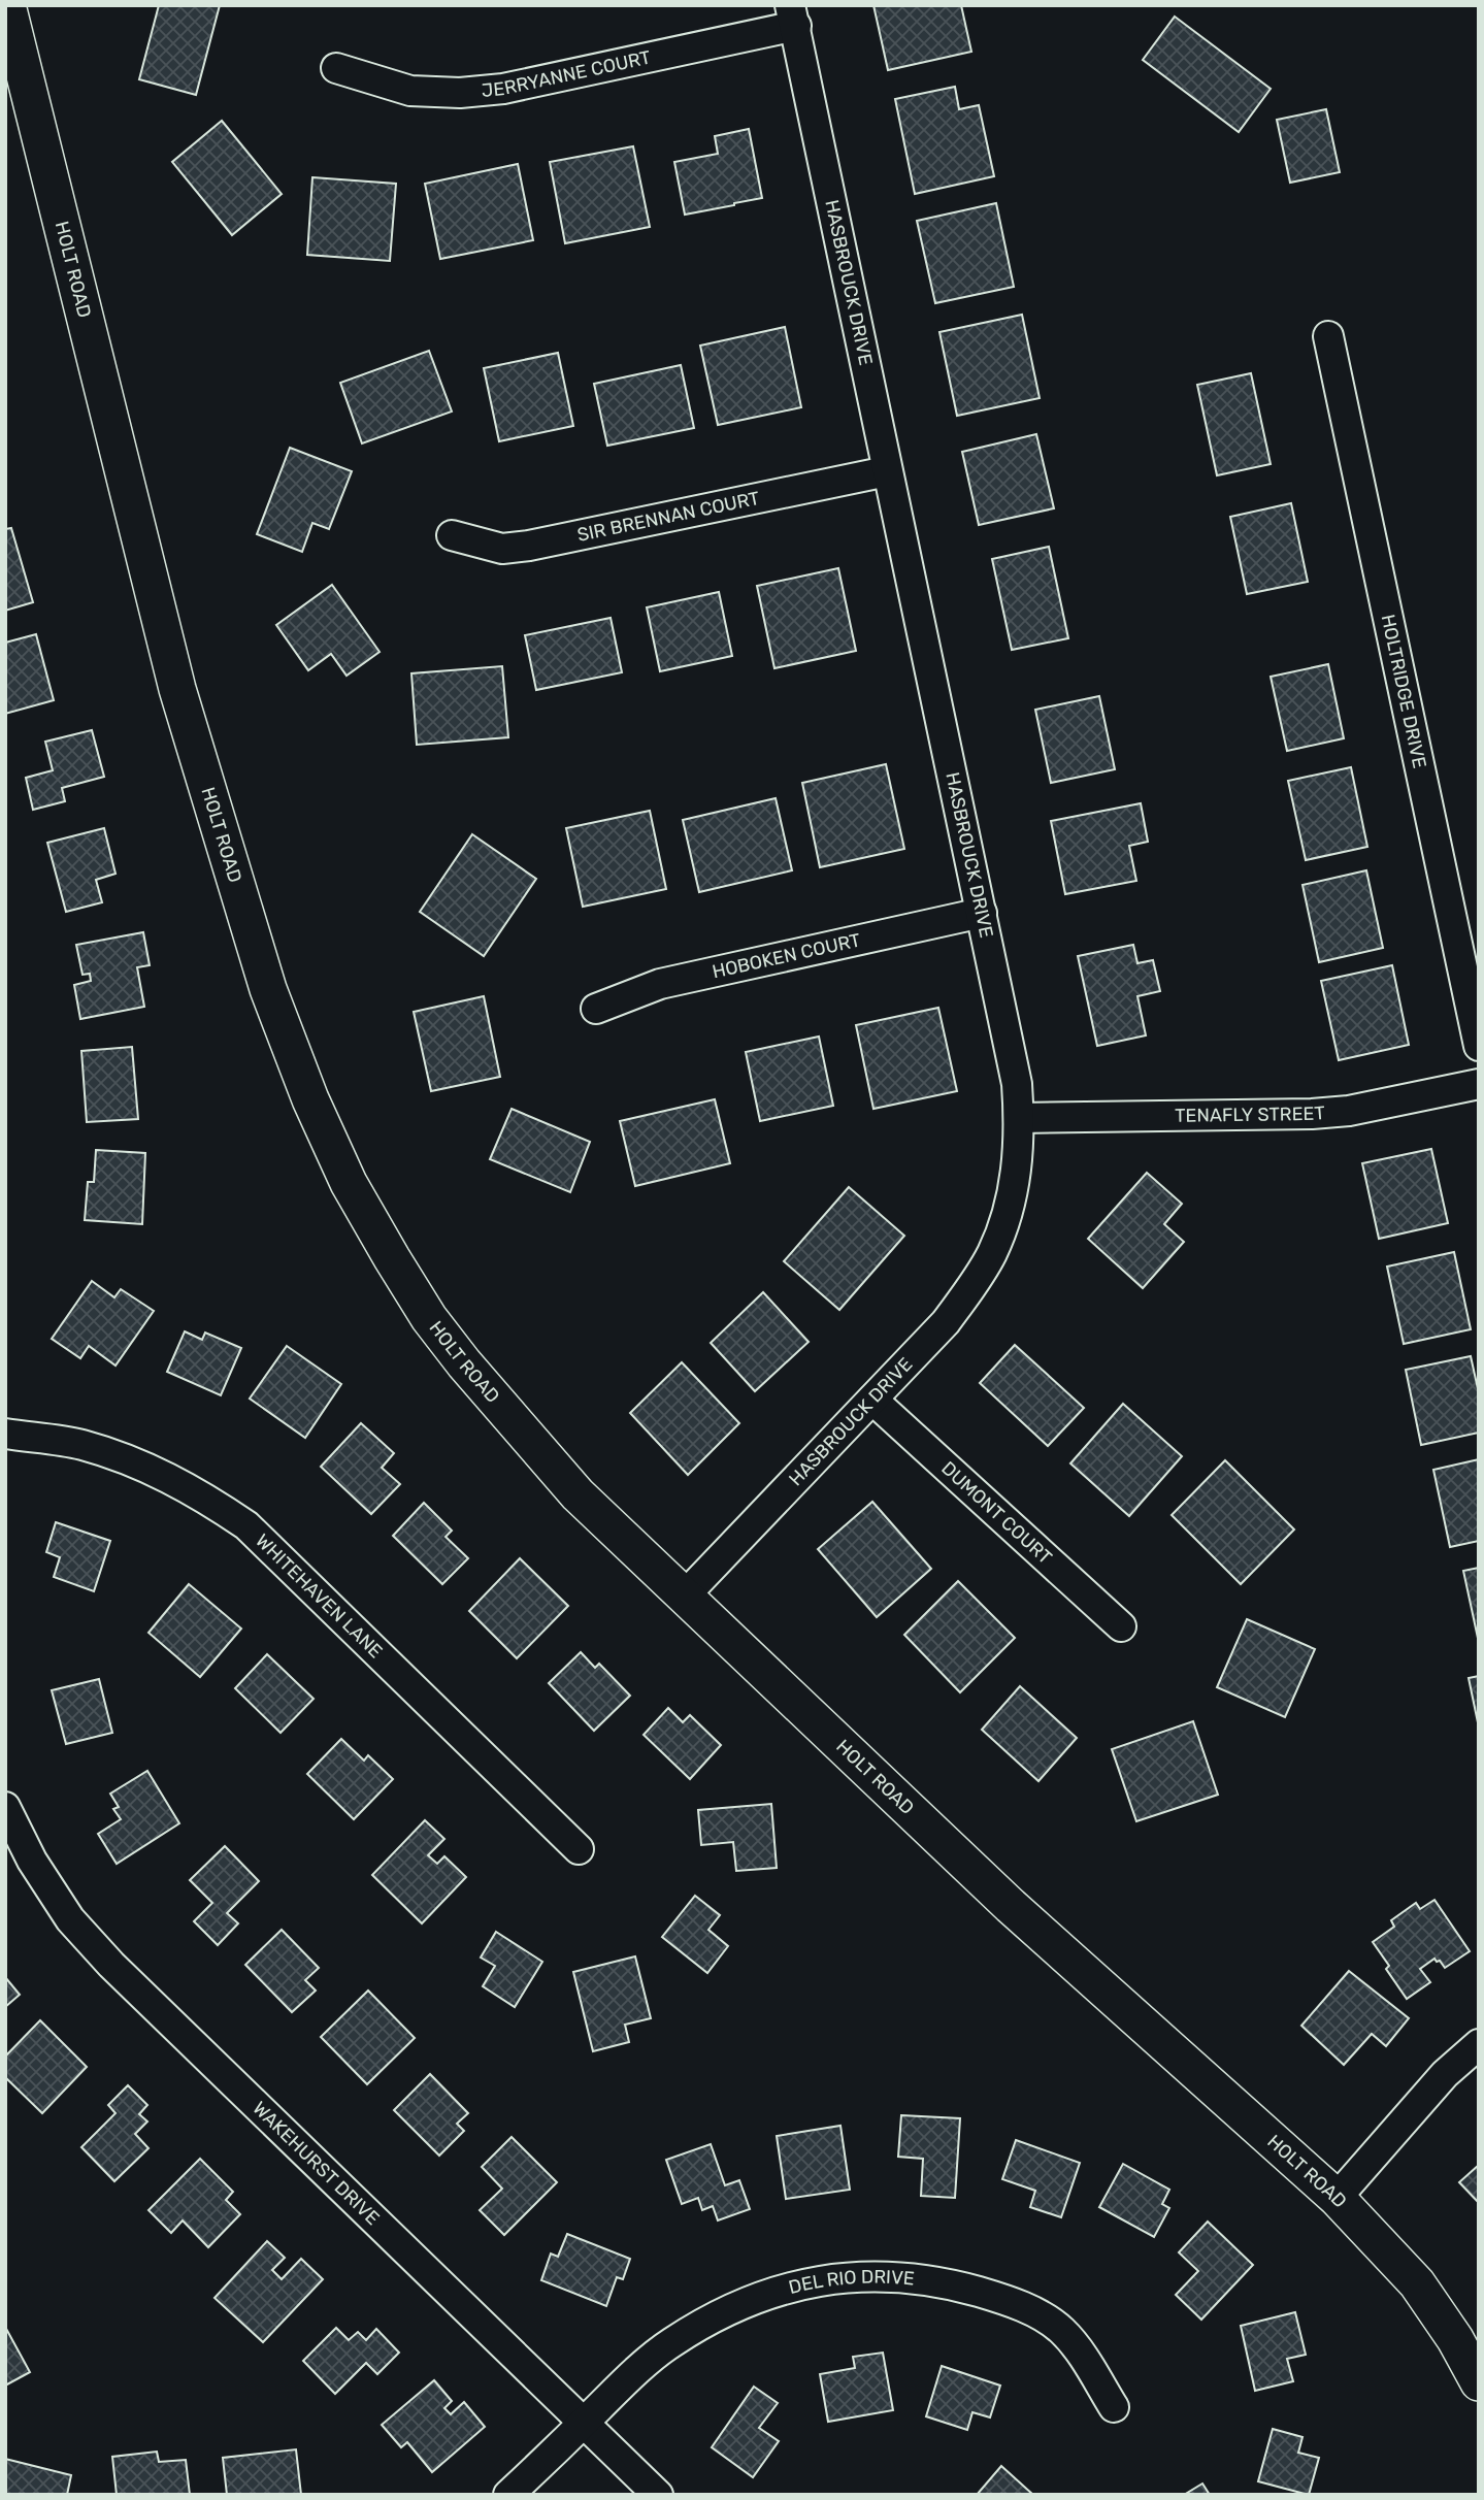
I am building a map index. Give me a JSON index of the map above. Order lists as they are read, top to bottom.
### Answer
{
  "streets": {
    "street": [
      "JERRYANNE COURT",
      "HOLT ROAD",
      "HASBROUCK DRIVE",
      "SIR BRENNAN COURT",
      "HOLTRIDGE DRIVE",
      "HOBOKEN COURT",
      "TENAFLY STREET",
      "DUMONT COURT",
      "WHITEHAVEN LANE",
      "WAKEHURST DRIVE",
      "DEL RIO DRIVE"
    ]
  },
  "crossings": [
    ["JERRYANNE COURT", "HASBROUCK DRIVE"],
    ["HOLT ROAD", "HASBROUCK DRIVE"],
    ["HASBROUCK DRIVE", "SIR BRENNAN COURT"],
    ["HASBROUCK DRIVE", "HOBOKEN COURT"],
    ["HASBROUCK DRIVE", "TENAFLY STREET"],
    ["HASBROUCK DRIVE", "DUMONT COURT"],
    ["WAKEHURST DRIVE", "DEL RIO DRIVE"]
  ]
}
